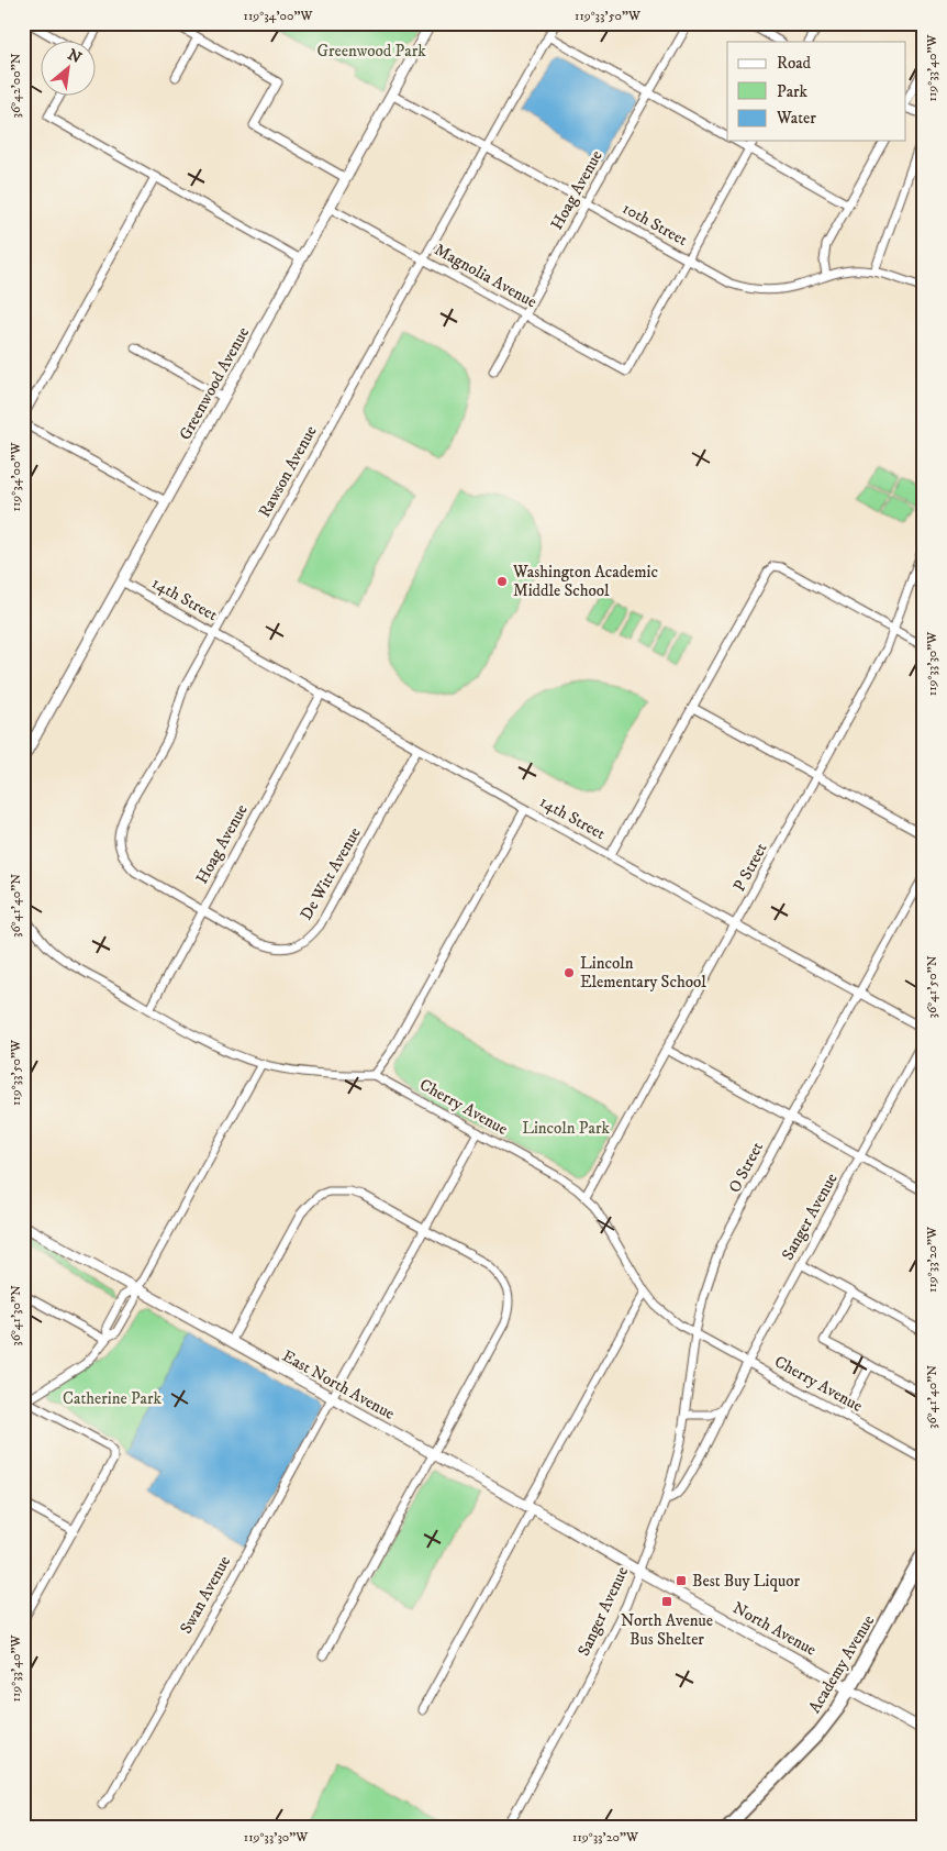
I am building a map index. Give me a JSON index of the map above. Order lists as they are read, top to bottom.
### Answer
{
  "streets": {
    "main road": ["Academy Avenue"],
    "street": [
      "Hoag Avenue",
      "10th Street",
      "Magnolia Avenue",
      "Greenwood Avenue",
      "Rawson Avenue",
      "14th Street",
      "P Street",
      "De Witt Avenue",
      "Cherry Avenue",
      "O Street",
      "Sanger Avenue",
      "East North Avenue",
      "Swan Avenue",
      "North Avenue"
    ]
  },
  "crossings": [
    ["Hoag Avenue", "10th Street"],
    ["Hoag Avenue", "Magnolia Avenue"],
    ["Hoag Avenue", "Rawson Avenue"],
    ["Hoag Avenue", "14th Street"],
    ["Hoag Avenue", "De Witt Avenue"],
    ["Hoag Avenue", "Cherry Avenue"],
    ["10th Street", "Magnolia Avenue"],
    ["10th Street", "Greenwood Avenue"],
    ["10th Street", "Rawson Avenue"],
    ["Magnolia Avenue", "Greenwood Avenue"],
    ["Magnolia Avenue", "Rawson Avenue"],
    ["Greenwood Avenue", "14th Street"],
    ["Rawson Avenue", "14th Street"],
    ["Rawson Avenue", "De Witt Avenue"],
    ["14th Street", "P Street"],
    ["14th Street", "De Witt Avenue"],
    ["14th Street", "O Street"],
    ["P Street", "Cherry Avenue"],
    ["Cherry Avenue", "O Street"],
    ["Cherry Avenue", "Sanger Avenue"],
    ["Cherry Avenue", "Swan Avenue"],
    ["O Street", "Sanger Avenue"],
    ["Sanger Avenue", "East North Avenue"],
    ["Sanger Avenue", "North Avenue"],
    ["East North Avenue", "Swan Avenue"],
    ["East North Avenue", "North Avenue"],
    ["North Avenue", "Academy Avenue"]
  ],
  "parks": ["Greenwood Park", "Lincoln Park", "Catherine Park"],
  "places": {
    "other": ["Washington Academic Middle School", "Lincoln Elementary School"],
    "transit": ["Best Buy Liquor", "North Avenue Bus Shelter"]
  },
  "legend": ["Road", "Park", "Water"],
  "north": "top right",
  "coordinates": [
    "119°34'00\"W",
    "119°33'50\"W",
    "119°33'40\"W",
    "36°42'00\"N",
    "119°33'30\"W",
    "36°41'40\"N",
    "36°41'50\"N",
    "119°33'20\"W",
    "36°41'30\"N"
  ]
}
